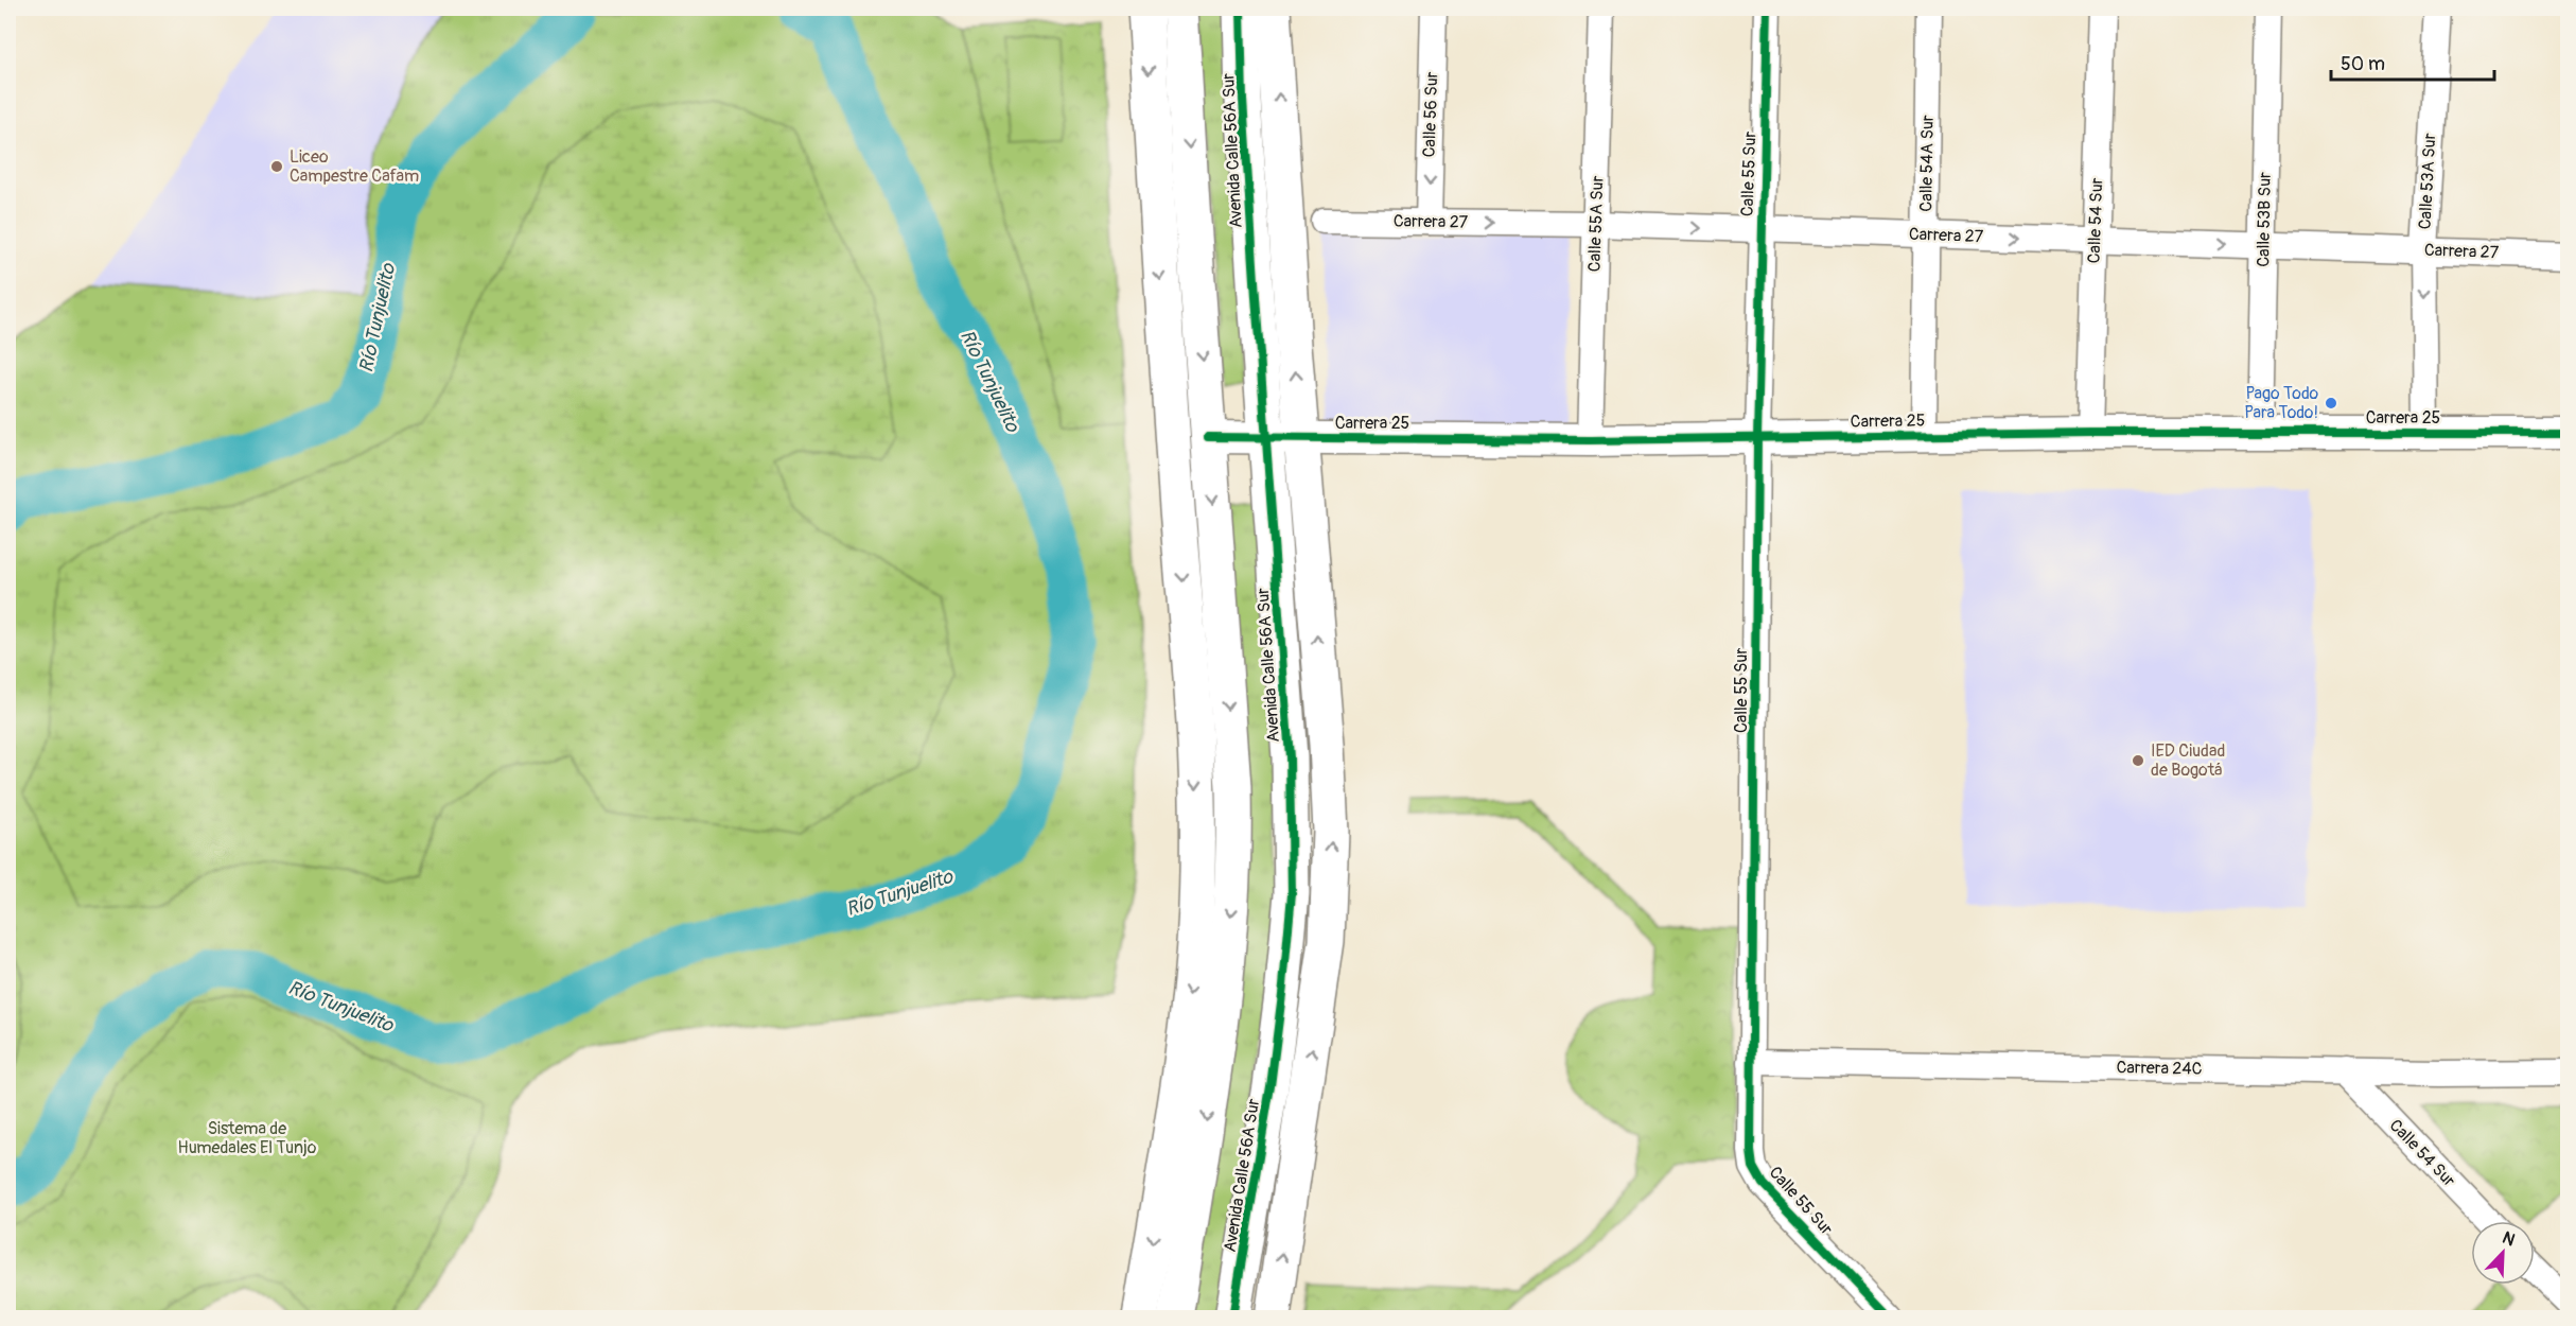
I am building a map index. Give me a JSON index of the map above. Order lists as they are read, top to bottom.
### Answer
{
  "streets": {
    "highway": ["Avenida Calle 56A Sur"],
    "street": [
      "Calle 56 Sur",
      "Calle 54A Sur",
      "Calle 55 Sur",
      "Calle 53A Sur",
      "Calle 53B Sur",
      "Calle 54 Sur",
      "Carrera 27",
      "Calle 55A Sur",
      "Carrera 25",
      "Carrera 24C"
    ]
  },
  "crossings": [
    ["Calle 56 Sur", "Carrera 27"],
    ["Avenida Calle 56A Sur", "Carrera 25"],
    ["Calle 54A Sur", "Carrera 27"],
    ["Calle 54A Sur", "Carrera 25"],
    ["Calle 55 Sur", "Carrera 27"],
    ["Calle 55 Sur", "Carrera 25"],
    ["Calle 55 Sur", "Carrera 24C"],
    ["Calle 53A Sur", "Carrera 27"],
    ["Calle 53A Sur", "Carrera 25"],
    ["Calle 53B Sur", "Carrera 27"],
    ["Calle 53B Sur", "Carrera 25"],
    ["Calle 54 Sur", "Carrera 27"],
    ["Calle 54 Sur", "Carrera 25"],
    ["Calle 54 Sur", "Carrera 24C"],
    ["Carrera 27", "Calle 55A Sur"],
    ["Calle 55A Sur", "Carrera 25"]
  ],
  "one_way": ["Calle 56 Sur", "Calle 53A Sur", "Carrera 27"],
  "water": ["Río Tunjuelito"],
  "parks": ["Sistema de Humedales El Tunjo"],
  "places": ["Liceo Campestre Cafam", "Pago Todo Para Todo!", "IED Ciudad de Bogotá"],
  "scale_bar": "50 m",
  "north": "top right"
}
